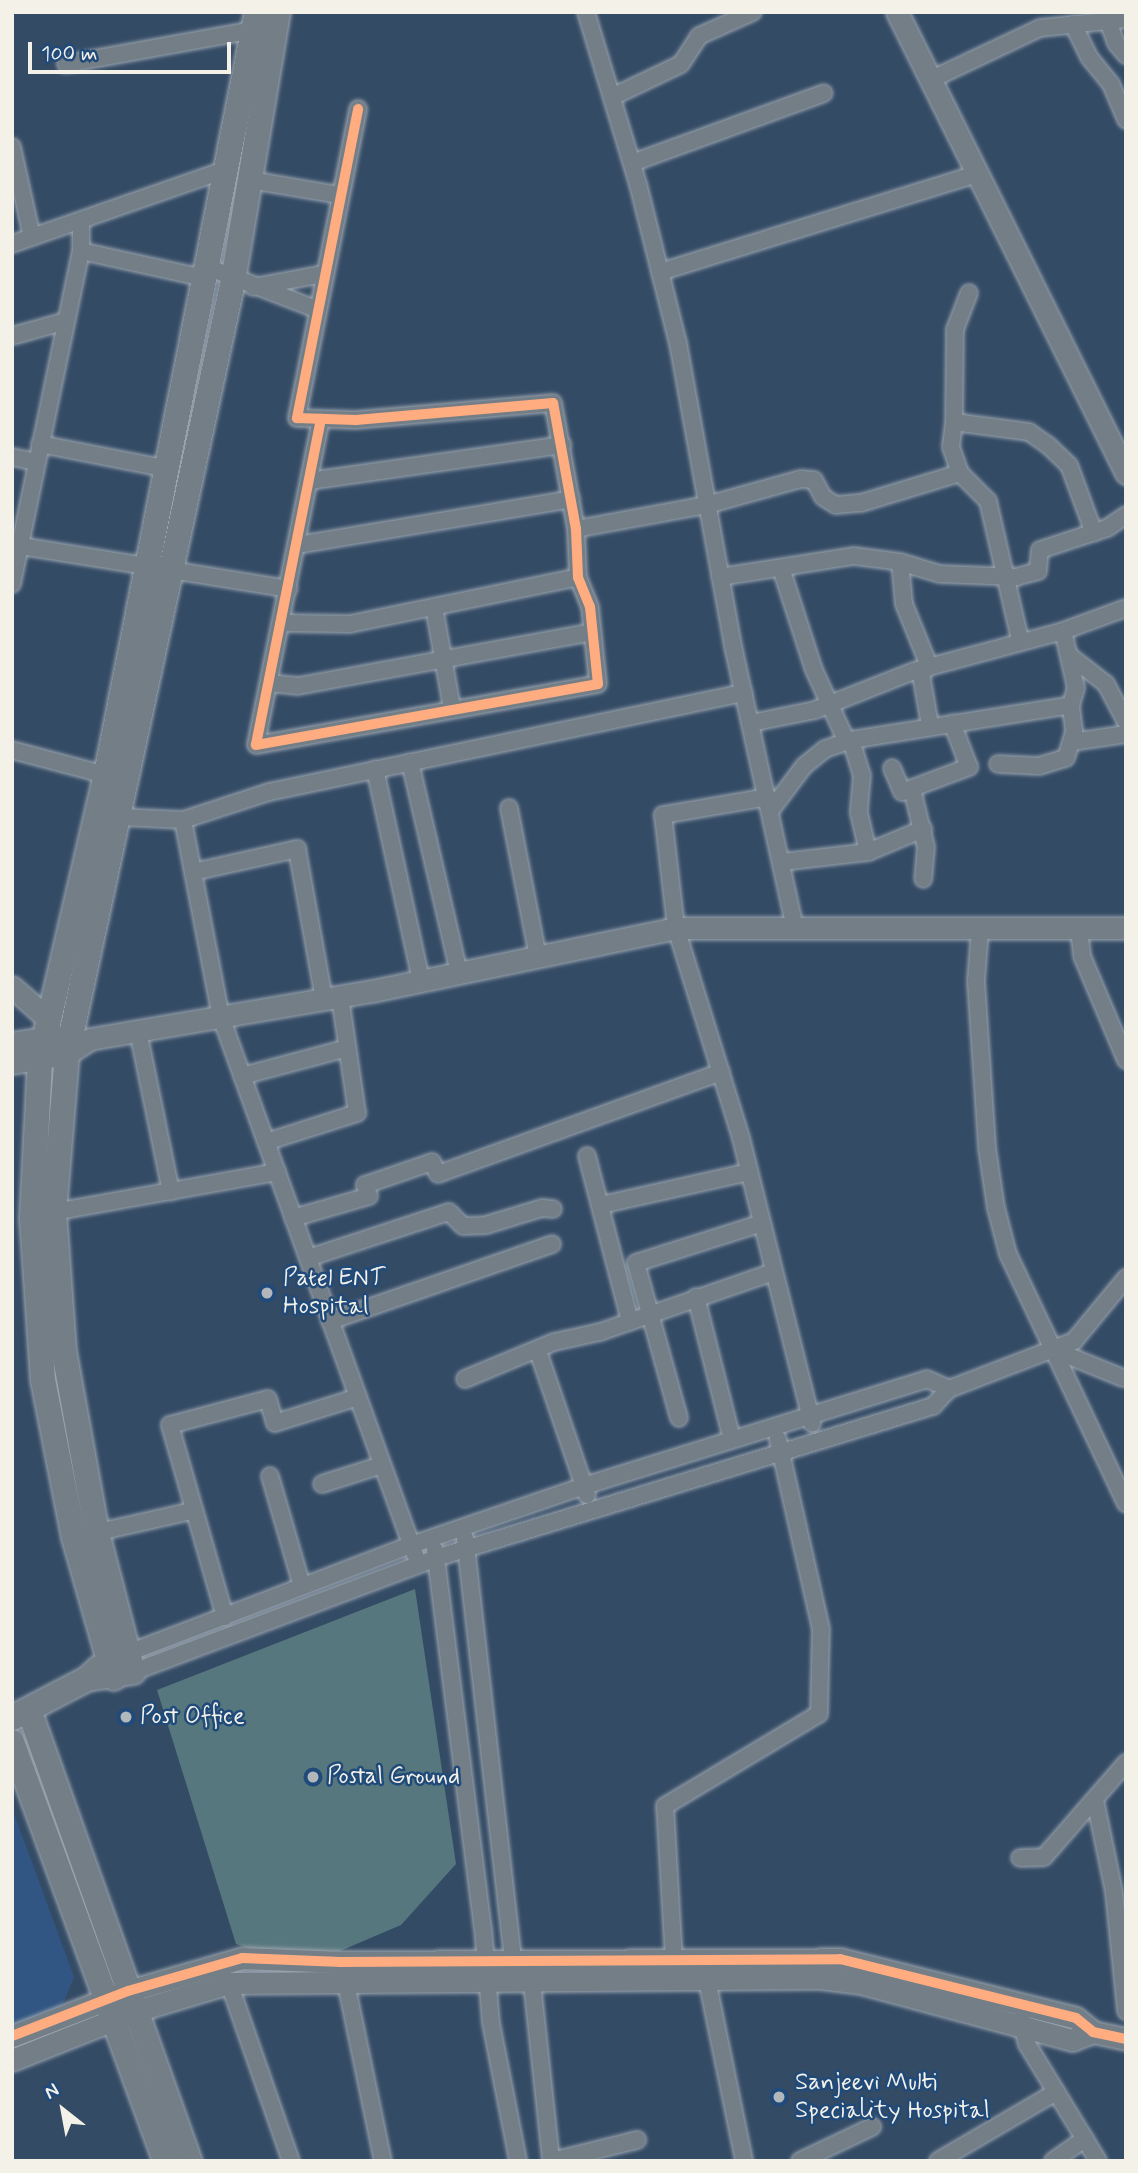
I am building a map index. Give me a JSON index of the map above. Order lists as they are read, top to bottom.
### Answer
{
  "places": [
    "Patel ENT Hospital",
    "Post Office",
    "Postal Ground",
    "Sanjeevi Multi Speciality Hospital"
  ],
  "scale_bar": "100 m",
  "north": "top left"
}
